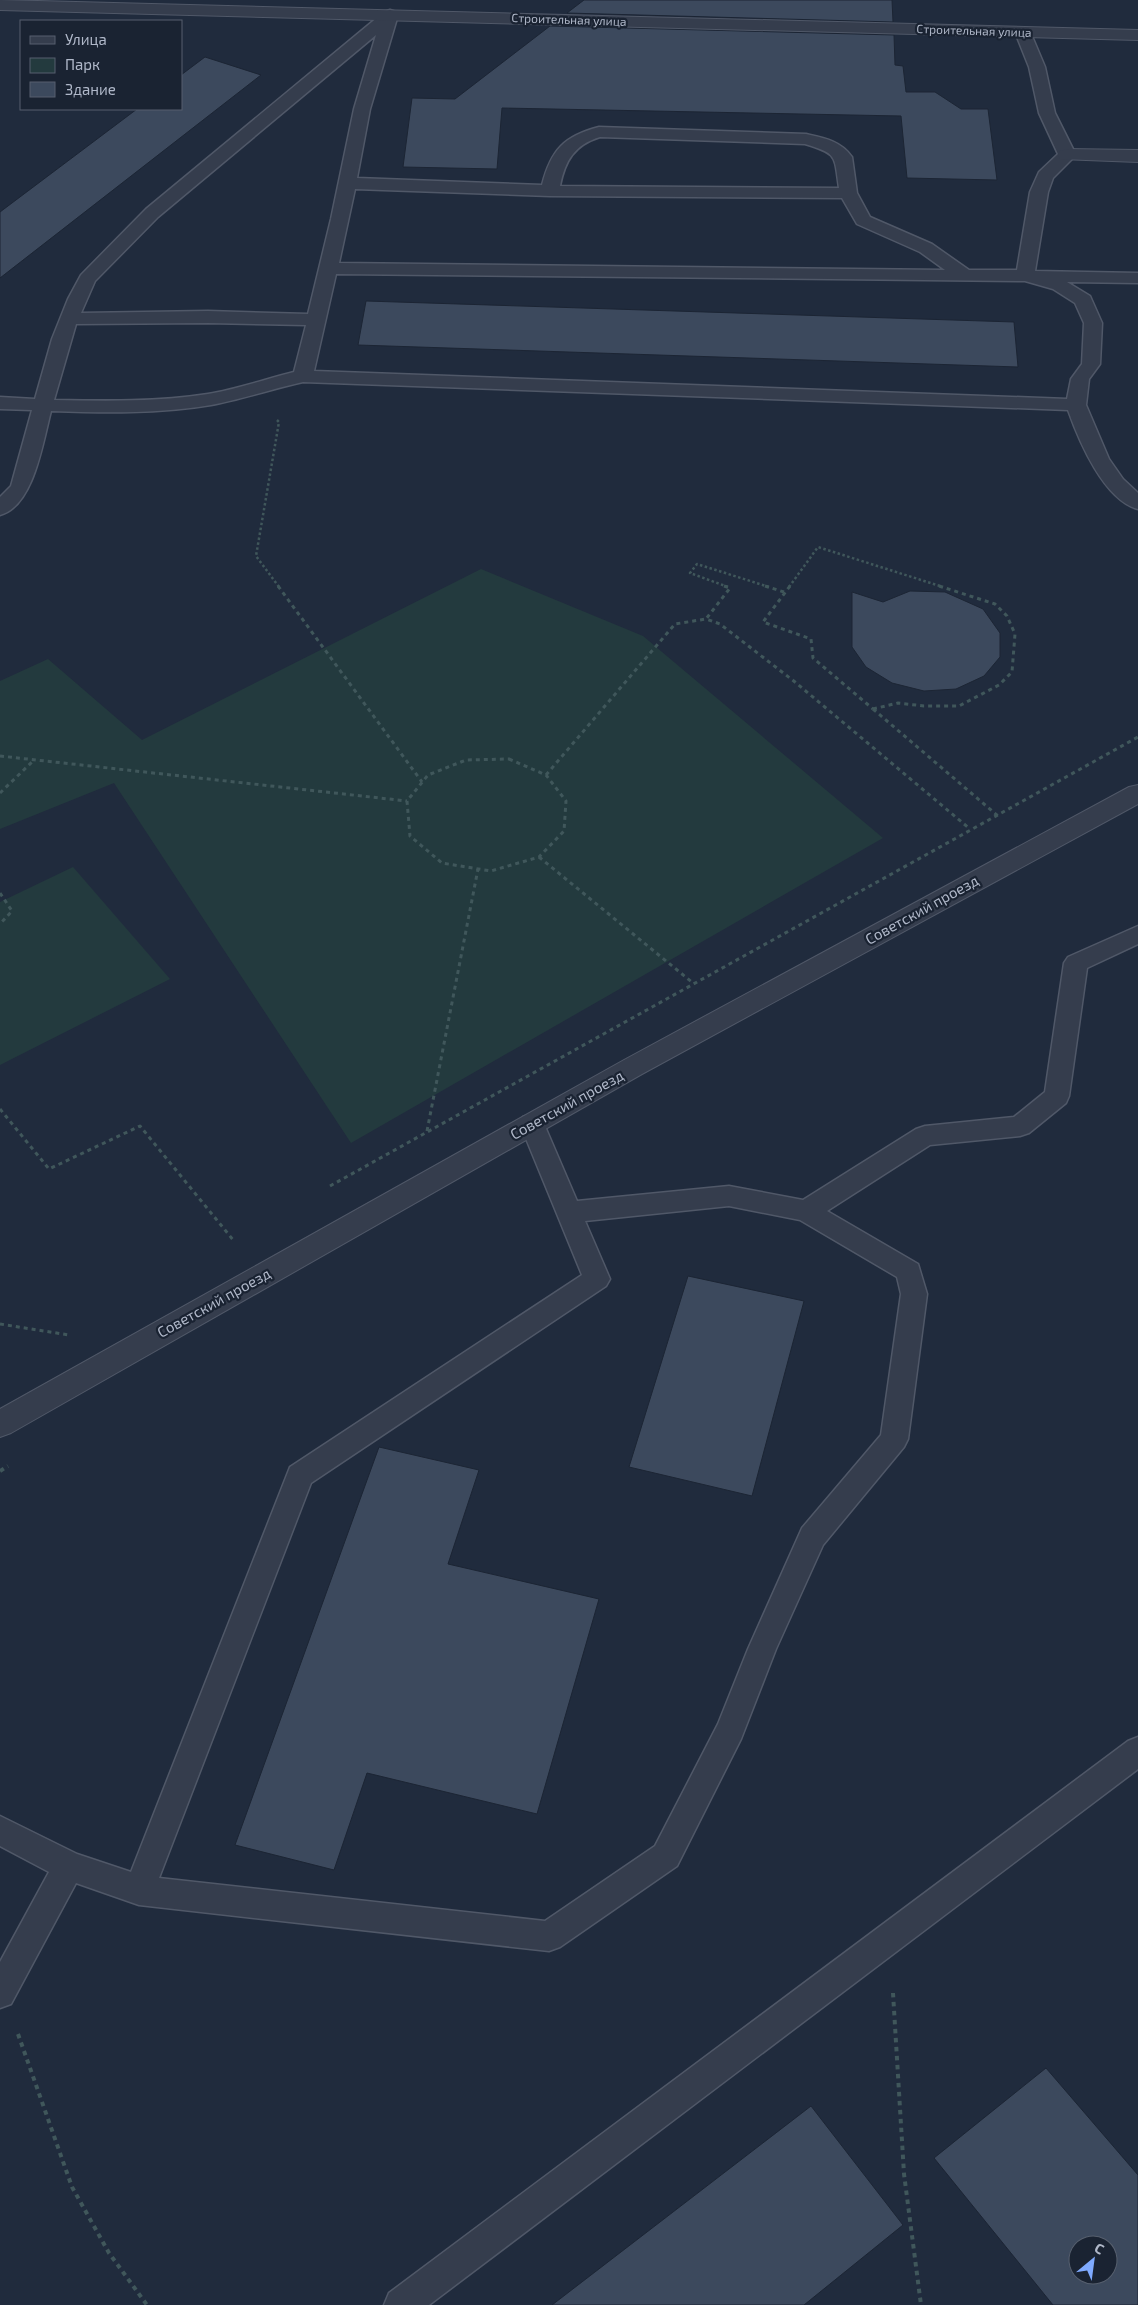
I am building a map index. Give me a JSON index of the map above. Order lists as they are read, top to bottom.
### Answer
{
  "streets": {
    "street": ["Строительная улица", "Советский проезд"]
  },
  "legend": ["Улица", "Парк", "Здание"],
  "north": "top right"
}
